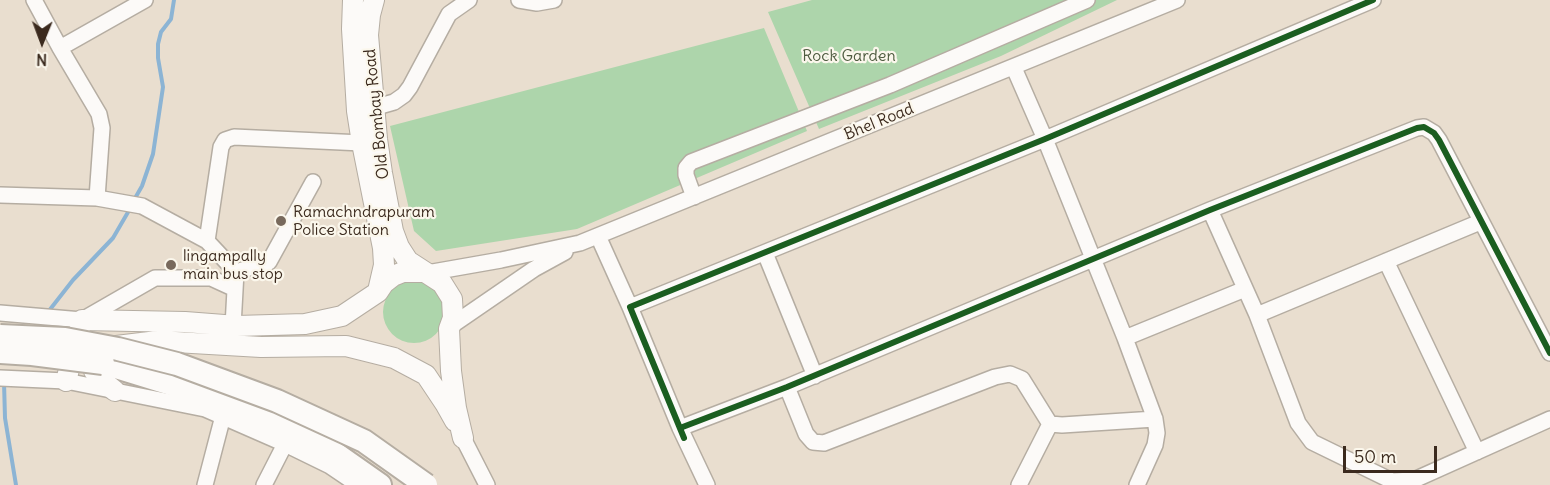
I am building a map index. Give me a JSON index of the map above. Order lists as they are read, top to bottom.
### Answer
{
  "streets": {
    "main road": ["Old Bombay Road"],
    "street": ["Bhel Road"]
  },
  "parks": ["Rock Garden"],
  "places": ["Ramachndrapuram Police Station", "lingampally main bus stop"],
  "scale_bar": "50 m",
  "north": "bottom"
}
